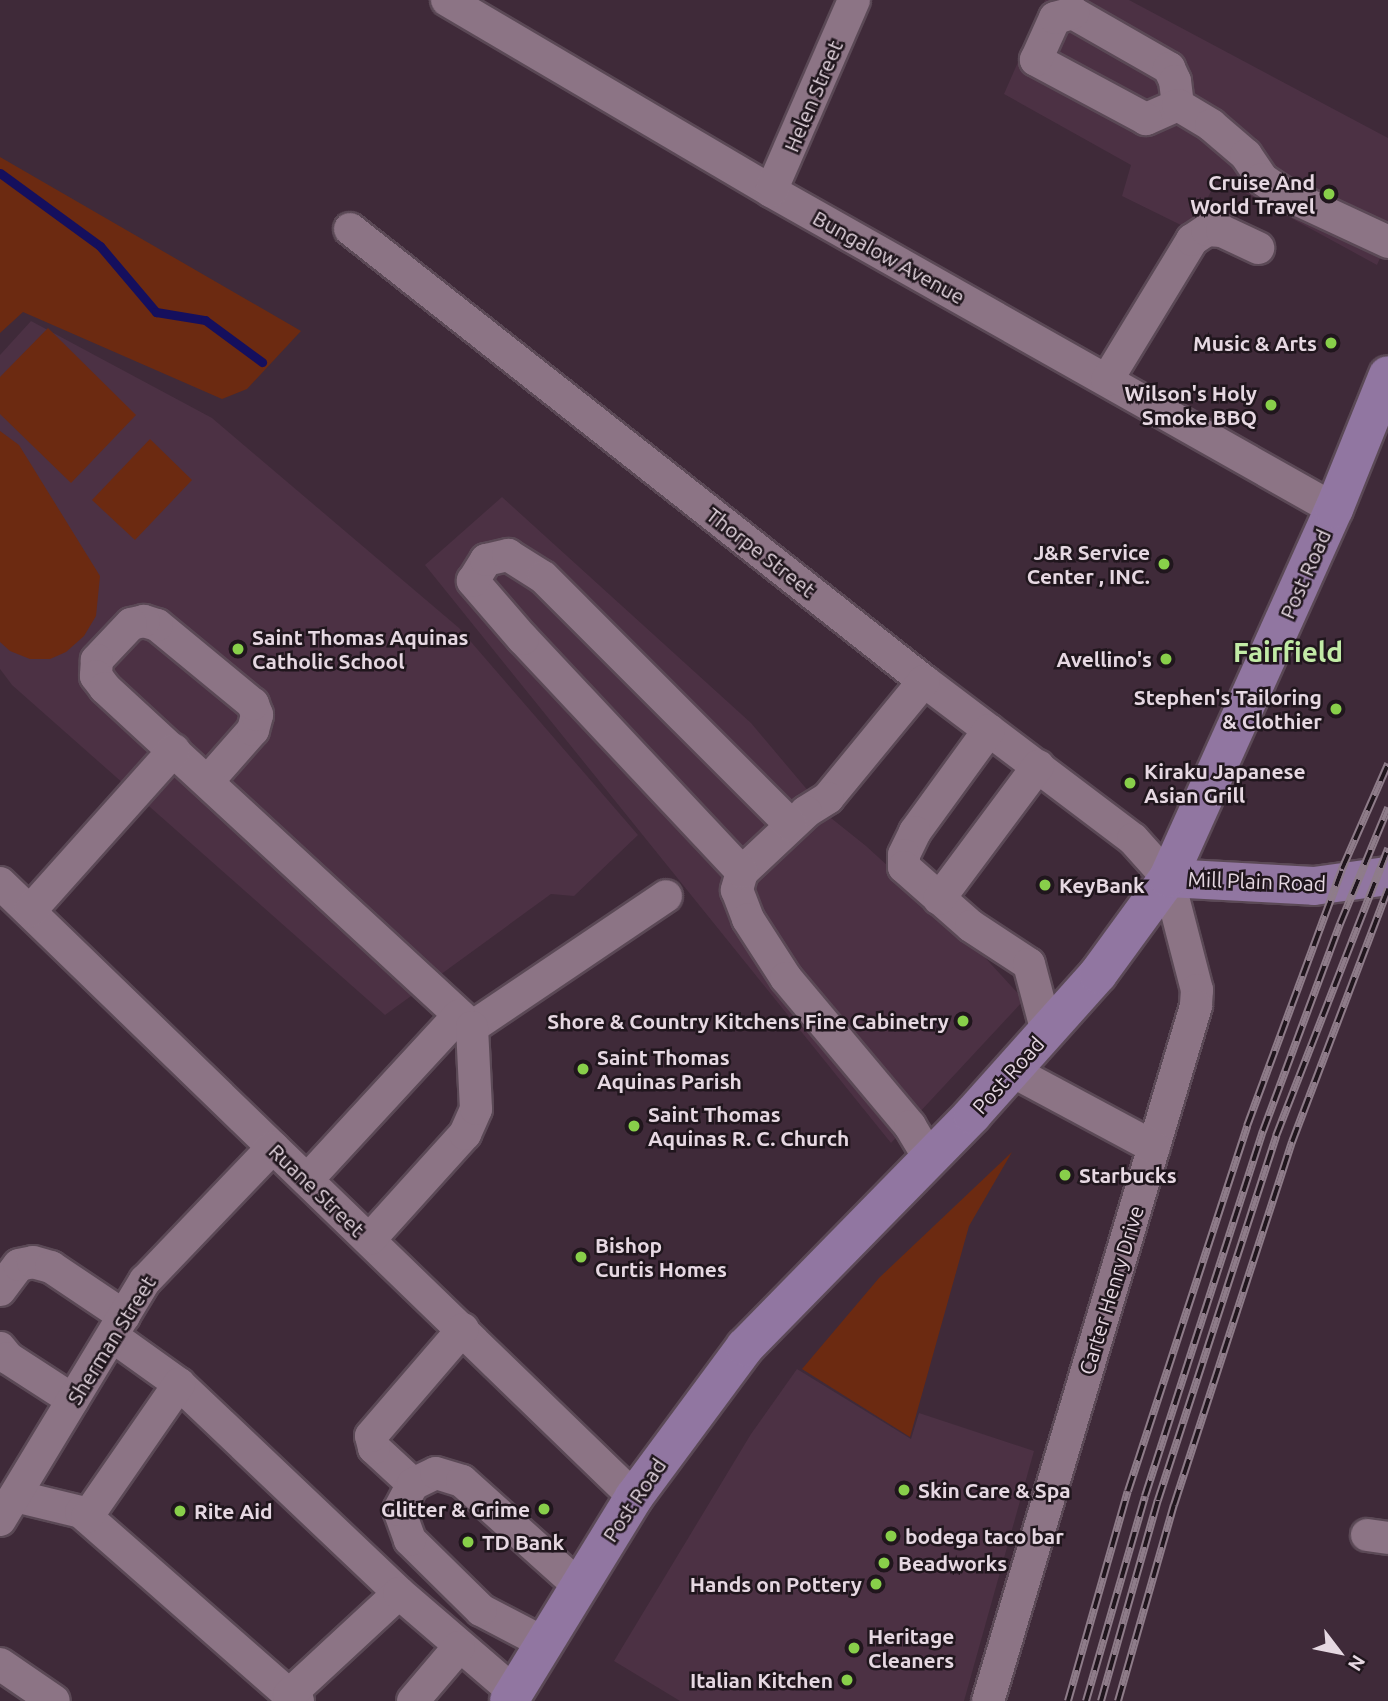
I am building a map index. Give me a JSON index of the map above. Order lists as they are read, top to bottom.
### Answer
{
  "streets": {
    "main road": ["Post Road", "Mill Plain Road"],
    "street": [
      "Helen Street",
      "Bungalow Avenue",
      "Thorpe Street",
      "Ruane Street",
      "Carter Henry Drive",
      "Sherman Street"
    ]
  },
  "crossings": [
    ["Helen Street", "Bungalow Avenue"],
    ["Bungalow Avenue", "Post Road"],
    ["Thorpe Street", "Post Road"],
    ["Thorpe Street", "Mill Plain Road"],
    ["Thorpe Street", "Carter Henry Drive"],
    ["Post Road", "Mill Plain Road"],
    ["Post Road", "Ruane Street"],
    ["Post Road", "Carter Henry Drive"],
    ["Mill Plain Road", "Carter Henry Drive"],
    ["Ruane Street", "Sherman Street"]
  ],
  "districts": ["Fairfield"],
  "places": [
    "Cruise And World Travel",
    "Music & Arts",
    "Wilson's Holy Smoke BBQ",
    "J&R Service Center , INC.",
    "Saint Thomas Aquinas Catholic School",
    "Avellino's",
    "Stephen's Tailoring & Clothier",
    "Kiraku Japanese Asian Grill",
    "KeyBank",
    "Shore & Country Kitchens Fine Cabinetry",
    "Saint Thomas Aquinas Parish",
    "Saint Thomas Aquinas R. C. Church",
    "Starbucks",
    "Bishop Curtis Homes",
    "Skin Care & Spa",
    "Glitter & Grime",
    "Rite Aid",
    "bodega taco bar",
    "TD Bank",
    "Beadworks",
    "Hands on Pottery",
    "Heritage Cleaners",
    "Italian Kitchen"
  ],
  "north": "bottom right"
}
